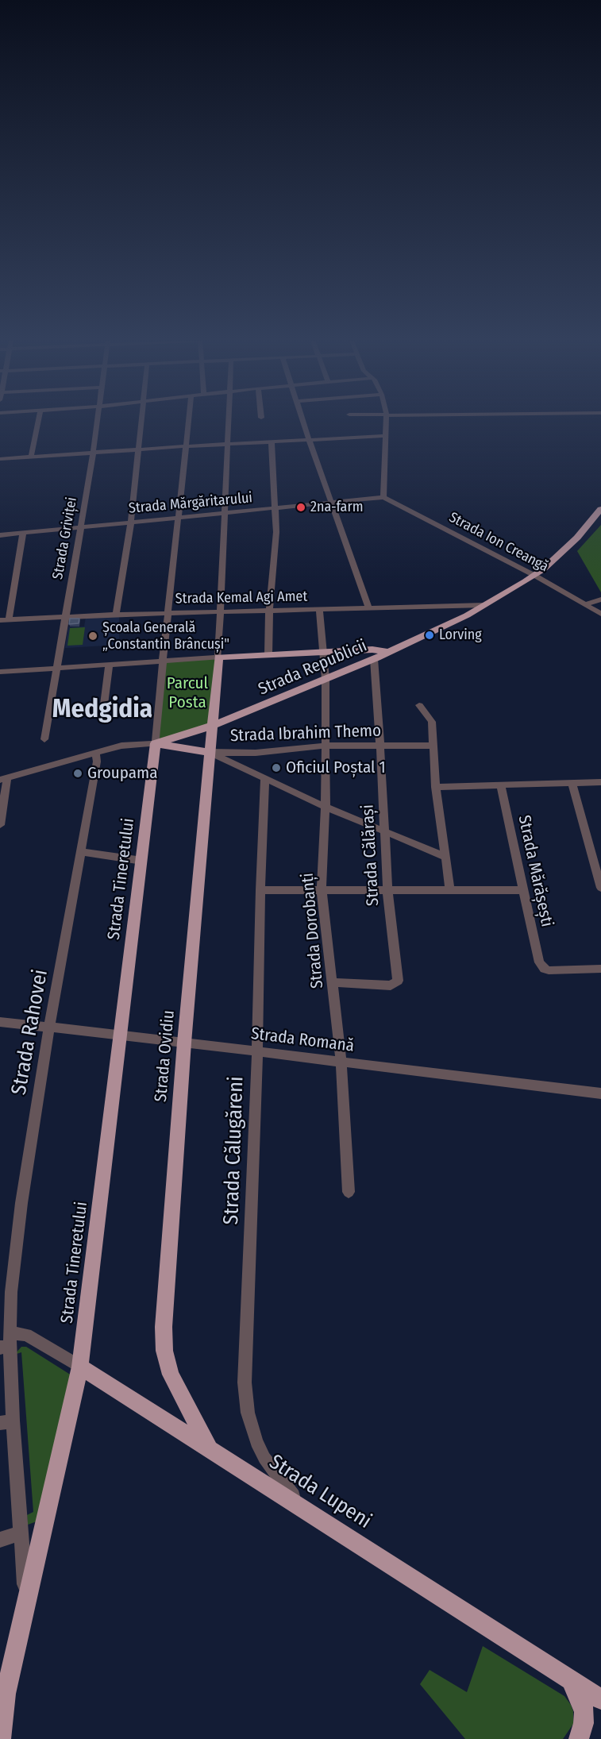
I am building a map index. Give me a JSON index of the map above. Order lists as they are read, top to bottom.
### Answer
{
  "streets": {
    "main road": [
      "Strada Republicii",
      "Strada Tineretului",
      "Strada Ovidiu",
      "Strada Lupeni"
    ],
    "street": [
      "Strada Mărgăritarului",
      "Strada Griviței",
      "Strada Ion Creangă",
      "Strada Kemal Agi Amet",
      "Strada Ibrahim Themo",
      "Strada Călărași",
      "Strada Mărășești",
      "Strada Dorobanți",
      "Strada Rahovei",
      "Strada Romană",
      "Strada Călugăreni"
    ]
  },
  "crossings": [
    ["Strada Mărgăritarului", "Strada Griviței"],
    ["Strada Mărgăritarului", "Strada Ion Creangă"],
    ["Strada Mărgăritarului", "Strada Tineretului"],
    ["Strada Griviței", "Strada Kemal Agi Amet"],
    ["Strada Ion Creangă", "Strada Republicii"],
    ["Strada Kemal Agi Amet", "Strada Republicii"],
    ["Strada Kemal Agi Amet", "Strada Tineretului"],
    ["Strada Kemal Agi Amet", "Strada Dorobanți"],
    ["Strada Republicii", "Strada Călărași"],
    ["Strada Republicii", "Strada Tineretului"],
    ["Strada Republicii", "Strada Dorobanți"],
    ["Strada Republicii", "Strada Rahovei"],
    ["Strada Republicii", "Strada Ovidiu"],
    ["Strada Ibrahim Themo", "Strada Călărași"],
    ["Strada Ibrahim Themo", "Strada Dorobanți"],
    ["Strada Ibrahim Themo", "Strada Ovidiu"],
    ["Strada Călărași", "Strada Dorobanți"],
    ["Strada Tineretului", "Strada Rahovei"],
    ["Strada Tineretului", "Strada Romană"],
    ["Strada Tineretului", "Strada Lupeni"],
    ["Strada Dorobanți", "Strada Romană"],
    ["Strada Rahovei", "Strada Romană"],
    ["Strada Rahovei", "Strada Lupeni"],
    ["Strada Romană", "Strada Ovidiu"],
    ["Strada Romană", "Strada Călugăreni"],
    ["Strada Ovidiu", "Strada Lupeni"],
    ["Strada Călugăreni", "Strada Lupeni"]
  ],
  "districts": ["Medgidia"],
  "parks": ["Parcul Posta"],
  "places": [
    "2na-farm",
    "Lorving",
    "Școala Generală „Constantin Brâncuși\"",
    "Oficiul Poștal 1",
    "Groupama"
  ]
}
